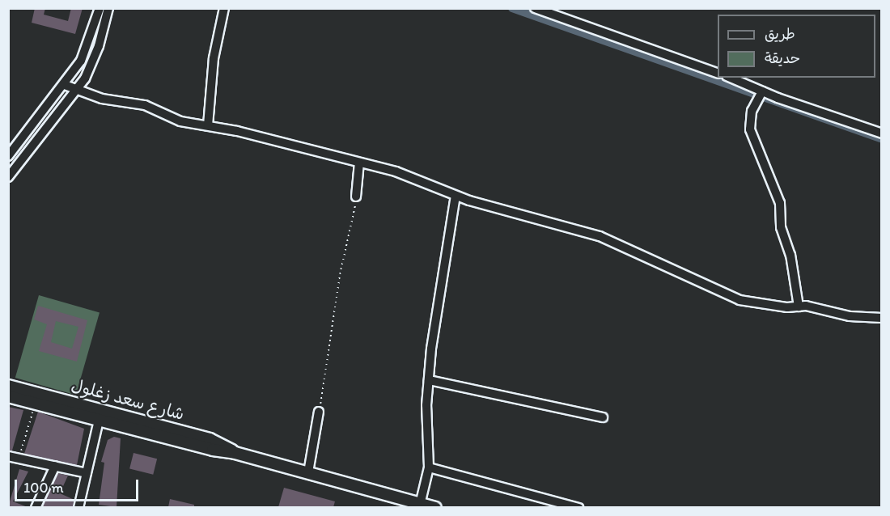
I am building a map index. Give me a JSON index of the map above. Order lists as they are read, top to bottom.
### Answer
{
  "streets": {
    "main road": ["شارع سعد زغلول"]
  },
  "legend": ["طريق", "حديقة"],
  "scale_bar": "100 m"
}
